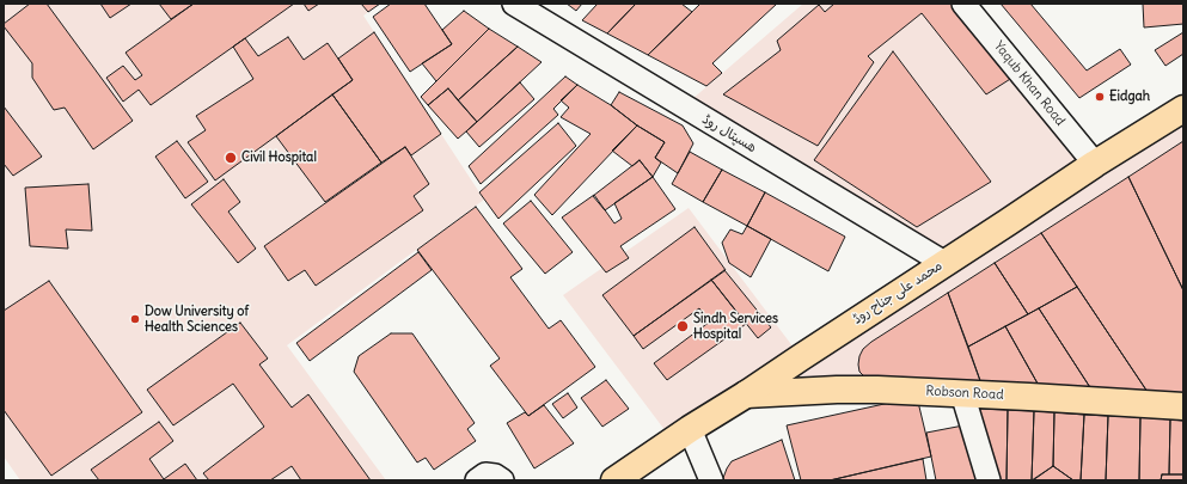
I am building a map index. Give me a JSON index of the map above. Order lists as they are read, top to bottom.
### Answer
{
  "streets": {
    "main road": ["محمد علی جناح روڈ", "Robson Road"],
    "street": ["Yaqub Khan Road", "ھسپتال روڈ"]
  },
  "crossings": [
    ["Yaqub Khan Road", "محمد علی جناح روڈ"],
    ["ھسپتال روڈ", "محمد علی جناح روڈ"],
    ["محمد علی جناح روڈ", "Robson Road"]
  ],
  "places": [
    "Eidgah",
    "Civil Hospital",
    "Dow University of Health Sciences",
    "Sindh Services Hospital"
  ]
}
